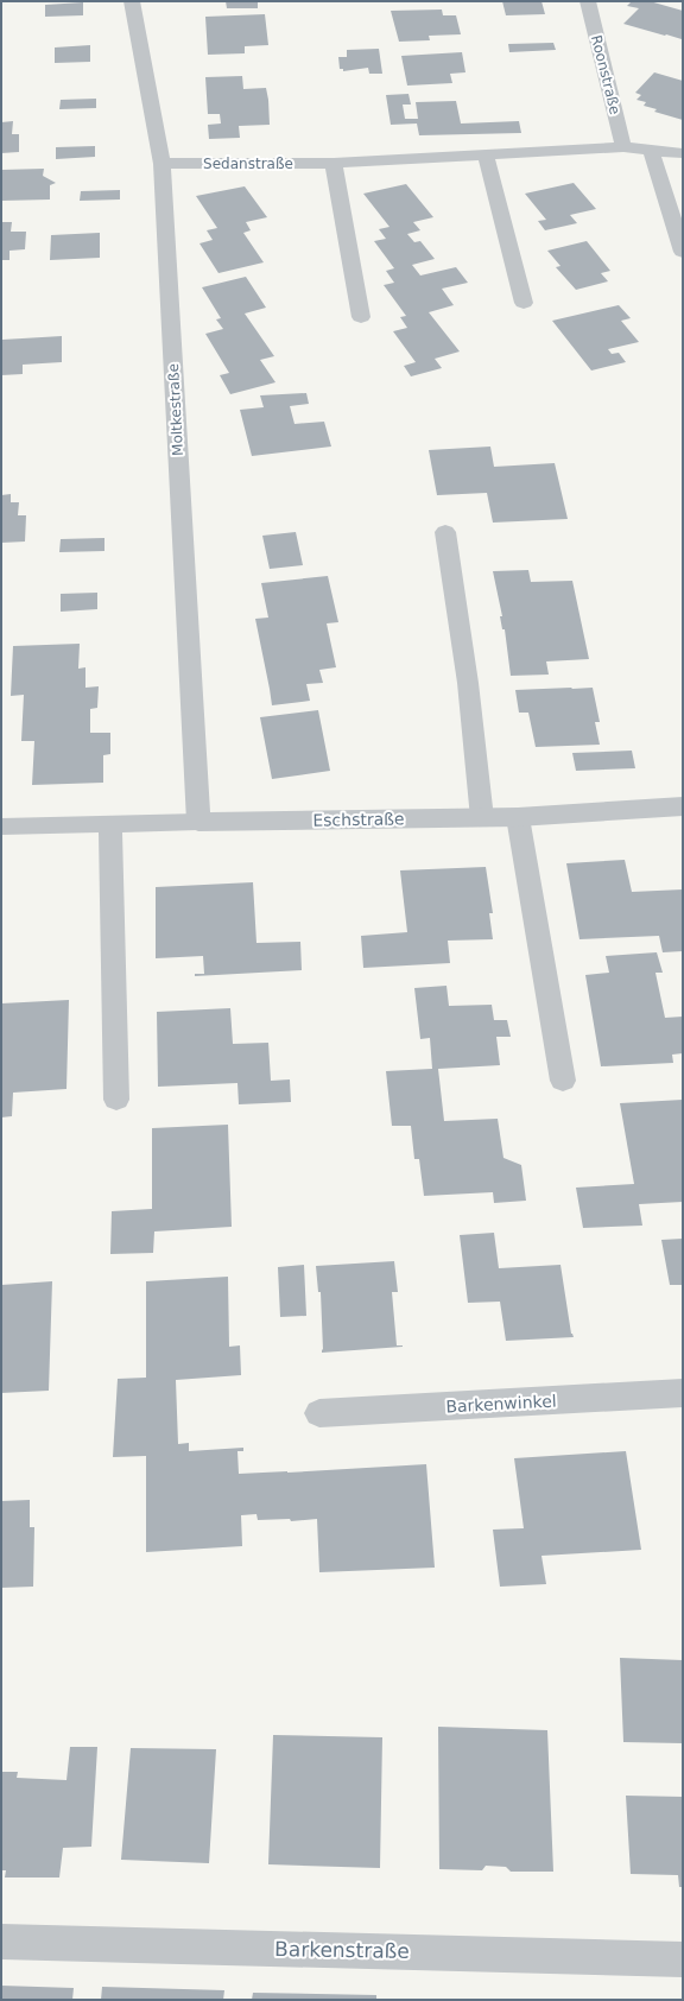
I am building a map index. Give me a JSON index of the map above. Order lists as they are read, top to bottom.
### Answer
{
  "streets": {
    "street": [
      "Roonstraße",
      "Sedanstraße",
      "Moltkestraße",
      "Eschstraße",
      "Barkenwinkel",
      "Barkenstraße"
    ]
  },
  "crossings": [
    ["Roonstraße", "Sedanstraße"],
    ["Sedanstraße", "Moltkestraße"],
    ["Moltkestraße", "Eschstraße"]
  ]
}
